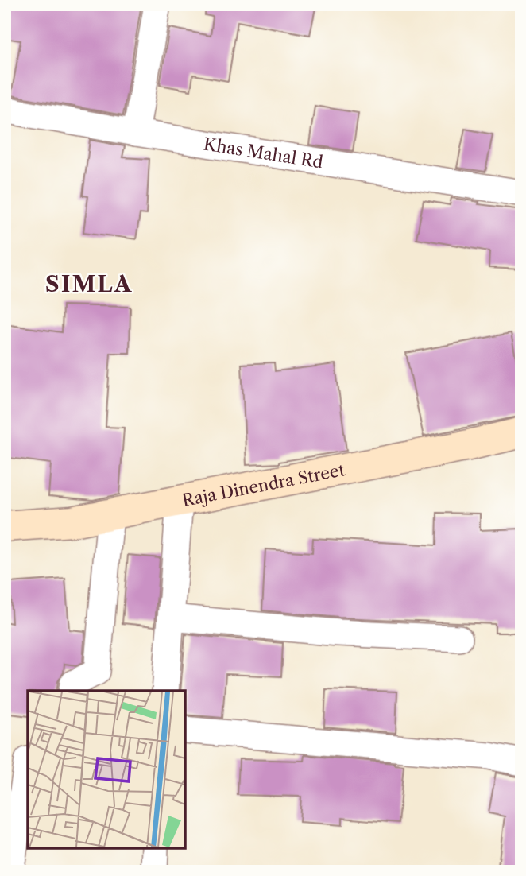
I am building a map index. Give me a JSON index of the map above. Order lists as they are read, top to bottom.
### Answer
{
  "streets": {
    "main road": ["Raja Dinendra Street"],
    "street": ["Khas Mahal Rd"]
  },
  "districts": ["SIMLA"]
}
